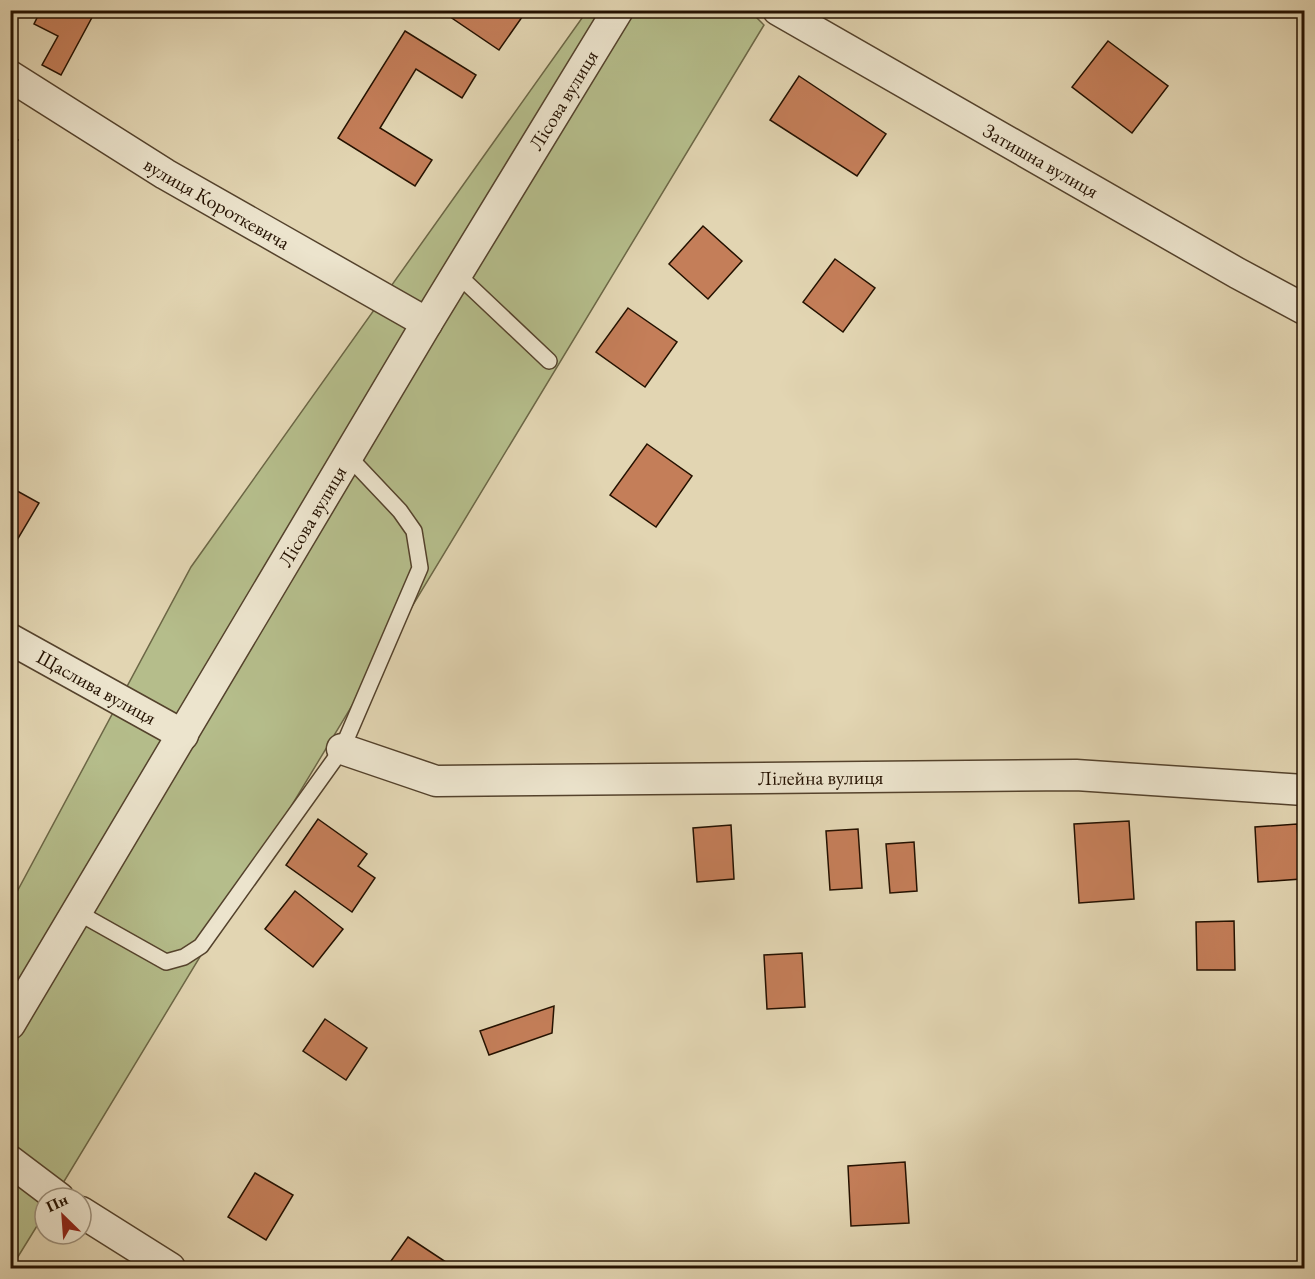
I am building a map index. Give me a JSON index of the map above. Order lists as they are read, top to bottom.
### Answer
{
  "streets": {
    "street": [
      "Лісова вулиця",
      "Затишна вулиця",
      "вулиця Короткевича",
      "Щаслива вулиця",
      "Лілейна вулиця"
    ]
  },
  "crossings": [
    ["Лісова вулиця", "вулиця Короткевича"],
    ["Лісова вулиця", "Щаслива вулиця"]
  ],
  "north": "top left"
}
